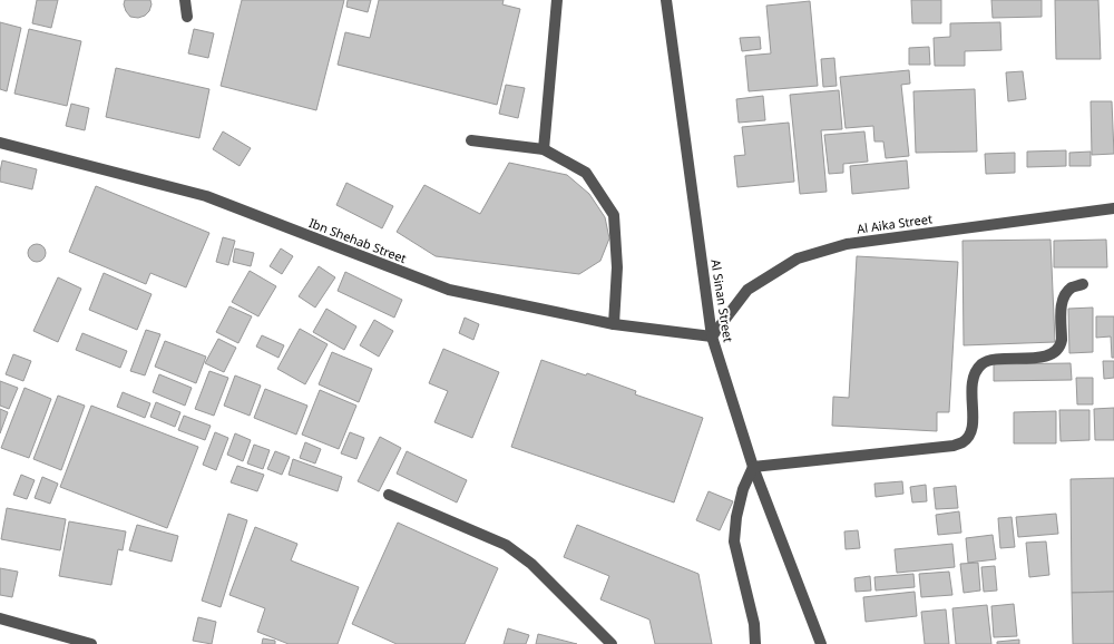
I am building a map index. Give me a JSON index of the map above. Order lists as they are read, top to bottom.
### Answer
{
  "streets": {
    "street": ["Al Aika Street", "Ibn Shehab Street", "Al Sinan Street"]
  },
  "crossings": [
    ["Al Aika Street", "Ibn Shehab Street"],
    ["Al Aika Street", "Al Sinan Street"],
    ["Ibn Shehab Street", "Al Sinan Street"]
  ]
}
